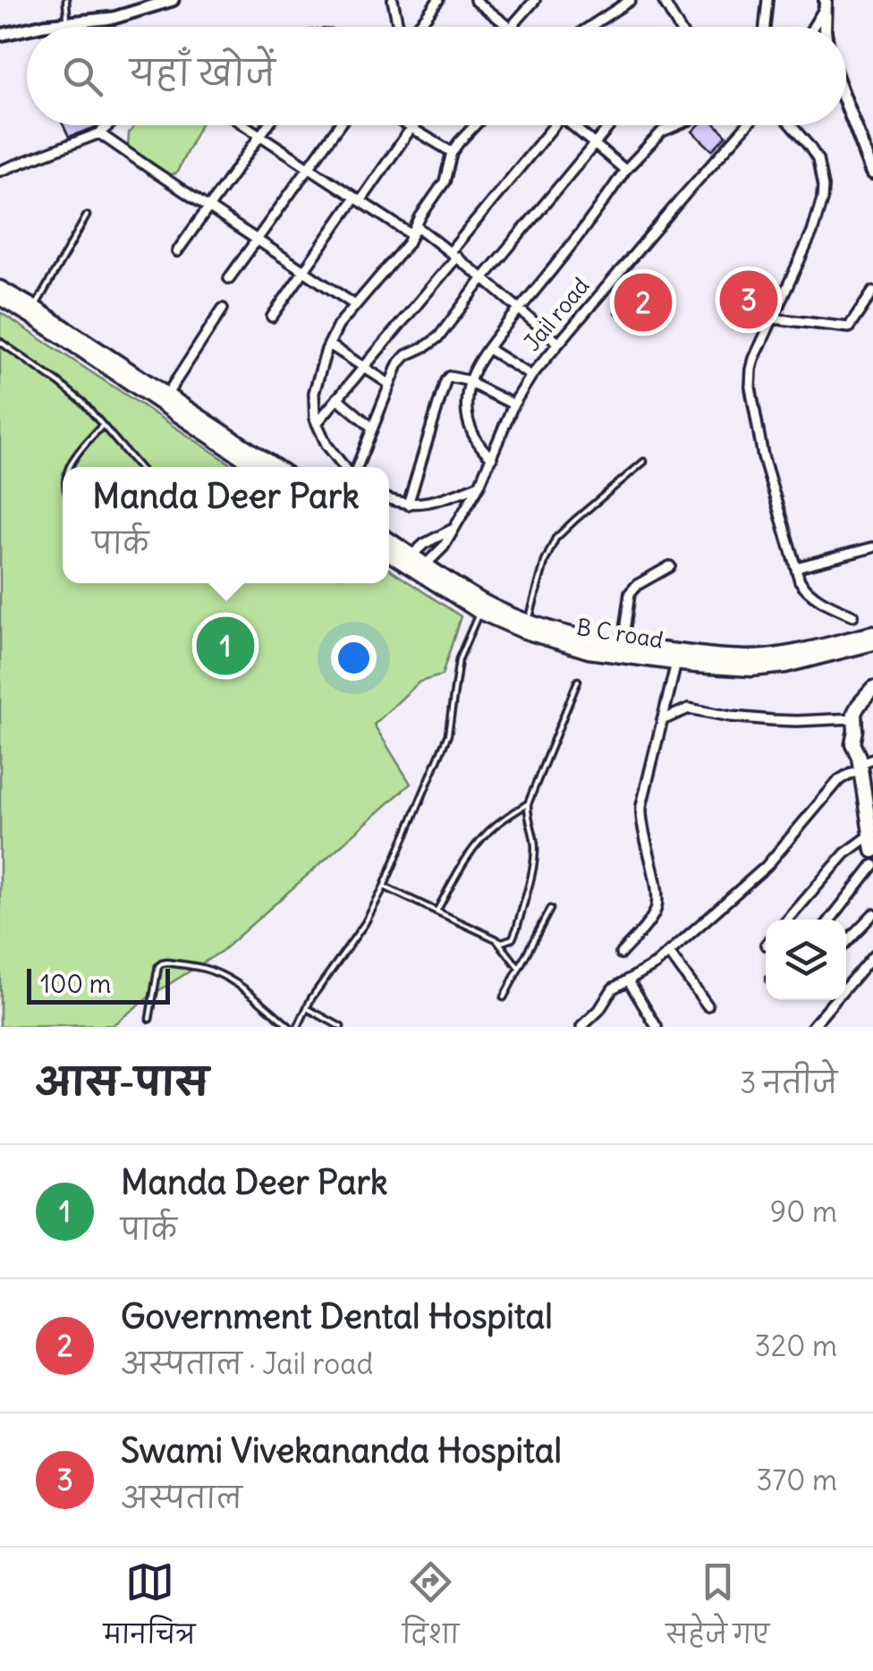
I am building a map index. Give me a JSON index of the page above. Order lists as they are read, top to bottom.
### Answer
{
  "streets": {
    "main road": ["B C road"],
    "street": ["Jail road"]
  },
  "scale_bar": "100 m",
  "page": {
    "search": "यहाँ खोजें",
    "pins": ["3", "2", "1"],
    "popup": ["Manda Deer Park", "पार्क"],
    "scale": "100 m",
    "heading": ["आस-पास", "3 नतीजे"],
    "list": [
      {
        "mark": "1",
        "name": "Manda Deer Park",
        "note": "पार्क",
        "value": "90 m"
      },
      {
        "mark": "2",
        "name": "Government Dental Hospital",
        "note": "अस्पताल · Jail road",
        "value": "320 m"
      },
      {
        "mark": "3",
        "name": "Swami Vivekananda Hospital",
        "note": "अस्पताल",
        "value": "370 m"
      }
    ],
    "nav": ["मानचित्र", "दिशा", "सहेजे गए"]
  }
}
